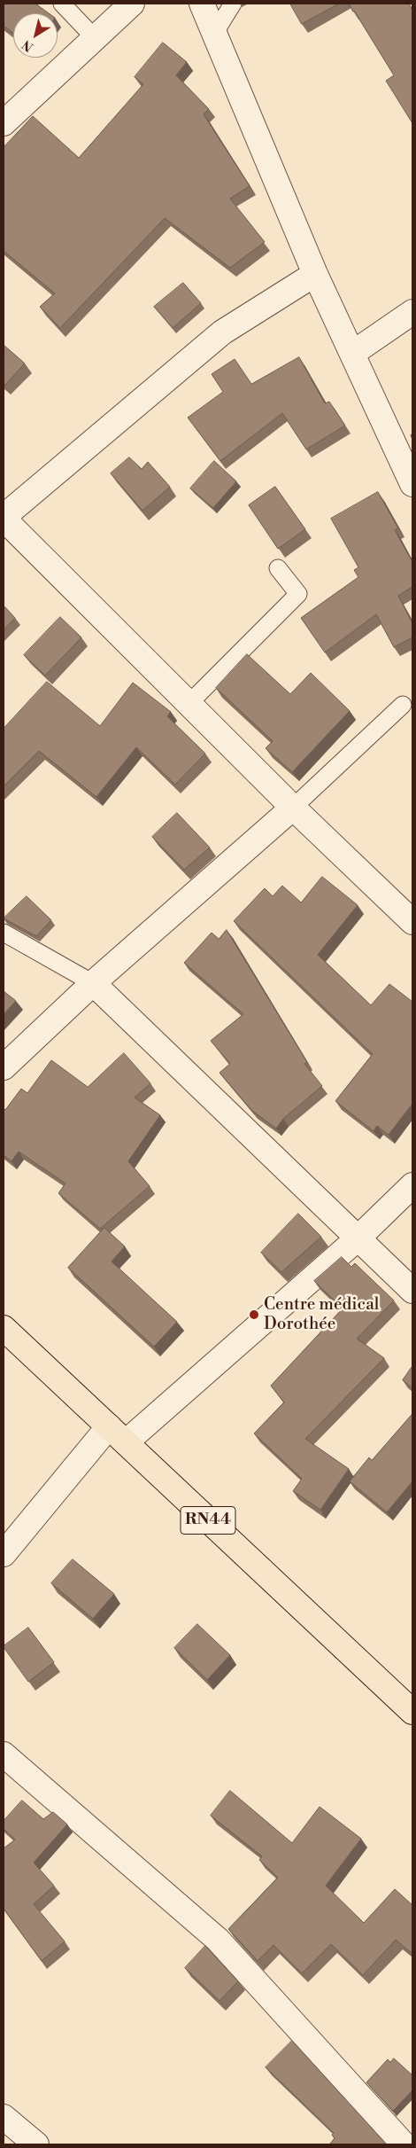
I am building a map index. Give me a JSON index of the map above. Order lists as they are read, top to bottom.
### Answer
{
  "streets": {
    "main road": ["RN44"]
  },
  "places": ["Centre médical Dorothée"],
  "north": "bottom left"
}
